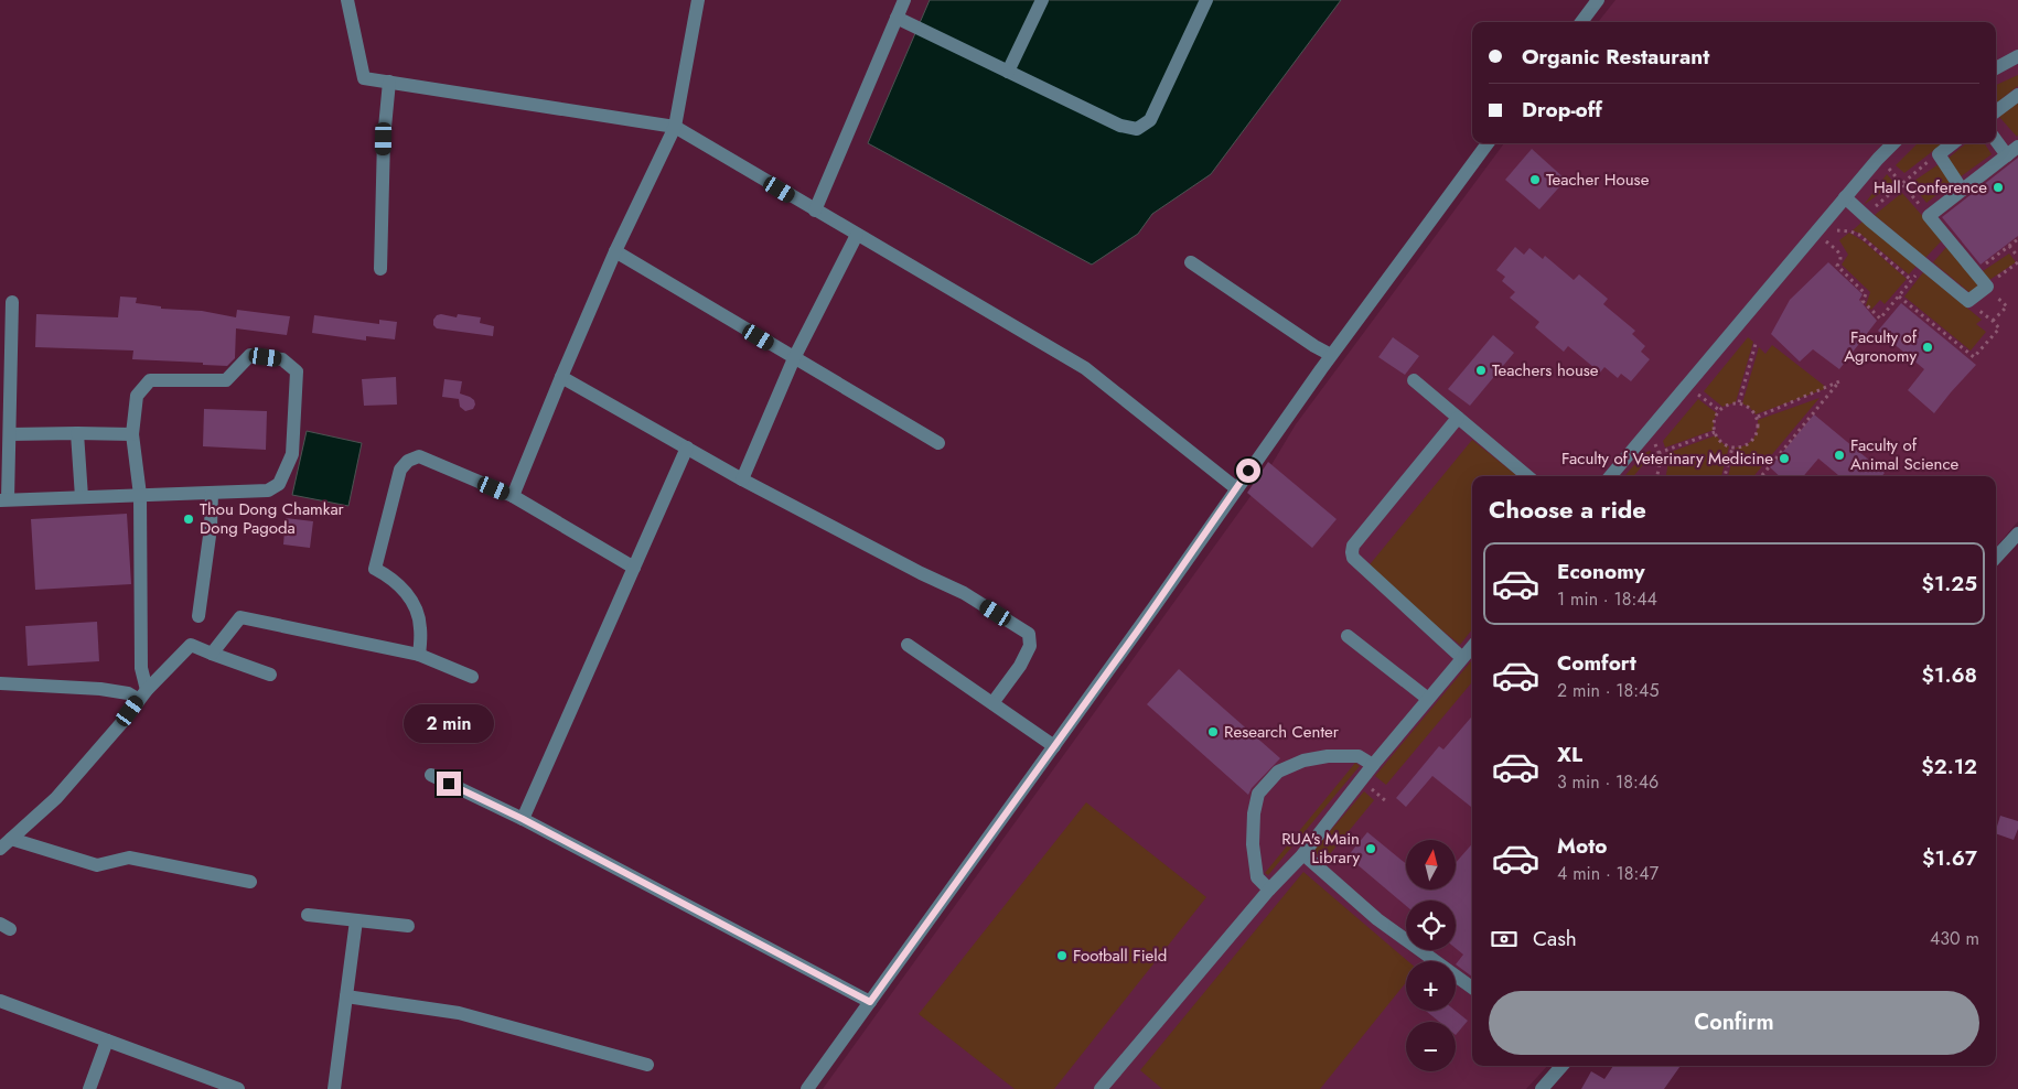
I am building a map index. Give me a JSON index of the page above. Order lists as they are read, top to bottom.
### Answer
{
  "places": [
    "Teacher House",
    "Hall Conference",
    "Faculty of Agronomy",
    "Teachers house",
    "Faculty of Animal Science",
    "Faculty of Veterinary Medicine",
    "Thou Dong Chamkar Dong Pagoda",
    "Research Center",
    "RUA's Main Library",
    "Football Field"
  ],
  "north": "top",
  "page": {
    "banner": ["Organic Restaurant", "Drop-off"],
    "heading": "Choose a ride",
    "list": [
      {
        "name": "Economy",
        "note": "1 min · 18:44",
        "value": "$1.25"
      },
      {
        "name": "Comfort",
        "note": "2 min · 18:45",
        "value": "$1.68"
      },
      {
        "name": "XL",
        "note": "3 min · 18:46",
        "value": "$2.12"
      },
      {
        "name": "Moto",
        "note": "4 min · 18:47",
        "value": "$1.67"
      }
    ],
    "bubble": "2 min",
    "map_buttons": ["+", "−"],
    "pay": ["Cash", "430 m"],
    "buttons": "Confirm"
  }
}
